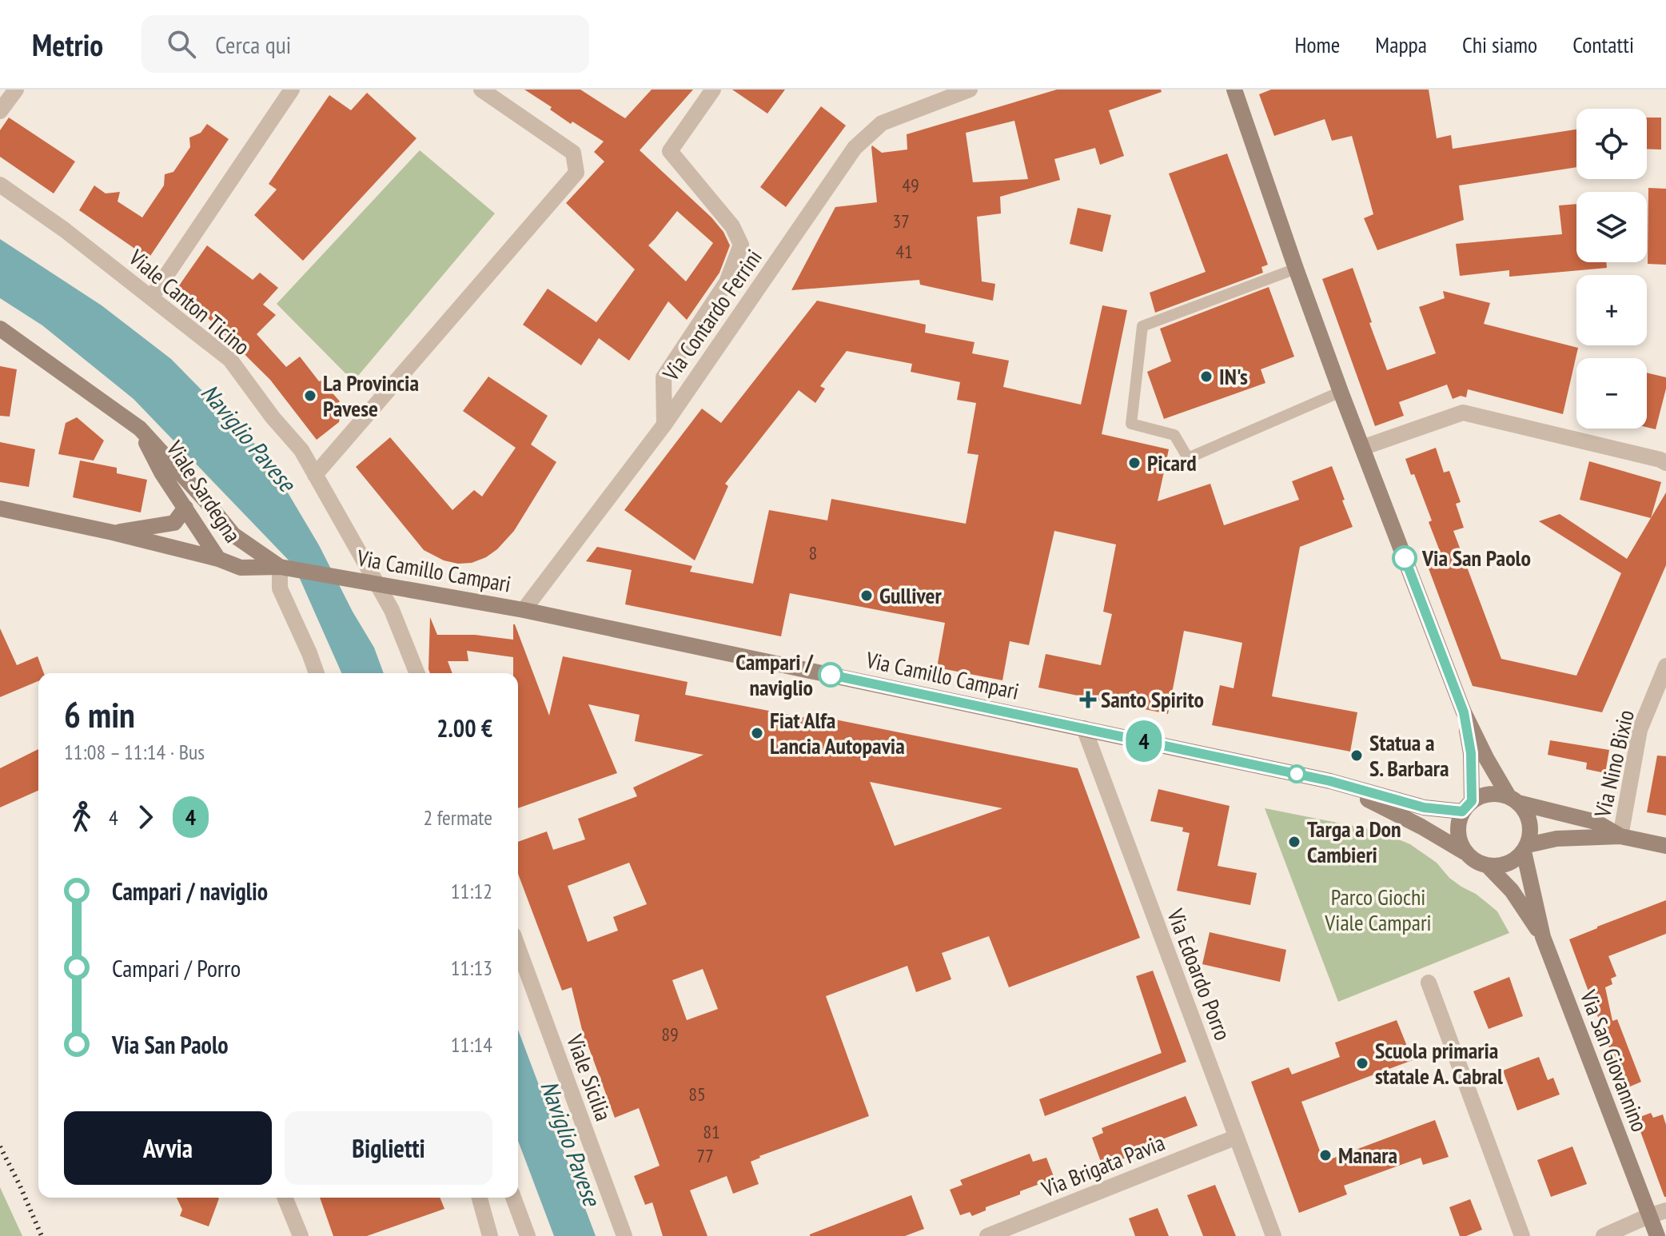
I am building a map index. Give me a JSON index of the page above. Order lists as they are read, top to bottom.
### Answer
{
  "streets": {
    "street": [
      "Viale Canton Ticino",
      "Via Contardo Ferrini",
      "Viale Sardegna",
      "Via Camillo Campari",
      "Via Nino Bixio",
      "Via Edoardo Porro",
      "Via San Giovannino",
      "Viale Sicilia",
      "Via Brigata Pavia"
    ]
  },
  "crossings": [
    ["Viale Canton Ticino", "Via Camillo Campari"],
    ["Via Contardo Ferrini", "Via Camillo Campari"],
    ["Viale Sardegna", "Via Camillo Campari"],
    ["Via Camillo Campari", "Via Edoardo Porro"],
    ["Via Camillo Campari", "Via San Giovannino"],
    ["Via Edoardo Porro", "Via Brigata Pavia"]
  ],
  "water": ["Naviglio Pavese"],
  "parks": ["Parco Giochi Viale Campari"],
  "places": {
    "other": [
      "IN's",
      "La Provincia Pavese",
      "Picard",
      "Via San Paolo",
      "Gulliver",
      "Campari / naviglio",
      "Fiat Alfa Lancia Autopavia",
      "Statua a S. Barbara",
      "Targa a Don Cambieri",
      "Scuola primaria statale A. Cabral",
      "Manara"
    ],
    "health": ["Santo Spirito"]
  },
  "lines": ["bus line 4"],
  "house_numbers": [
    "49",
    "37",
    "41",
    "8",
    "89",
    "85",
    "81",
    "77"
  ],
  "page": {
    "header": "Metrio",
    "search": "Cerca qui",
    "nav": [
      "Home",
      "Mappa",
      "Chi siamo",
      "Contatti"
    ],
    "on_map": "4",
    "map_buttons": ["+", "−"],
    "heading": ["6 min", "11:08 – 11:14 · Bus", "2.00 €"],
    "legs": ["4", "4", "2 fermate"],
    "list": [
      {
        "name": "Campari / naviglio",
        "value": "11:12"
      },
      {
        "name": "Campari / Porro",
        "value": "11:13"
      },
      {
        "name": "Via San Paolo",
        "value": "11:14"
      }
    ],
    "buttons": ["Avvia", "Biglietti"]
  }
}
